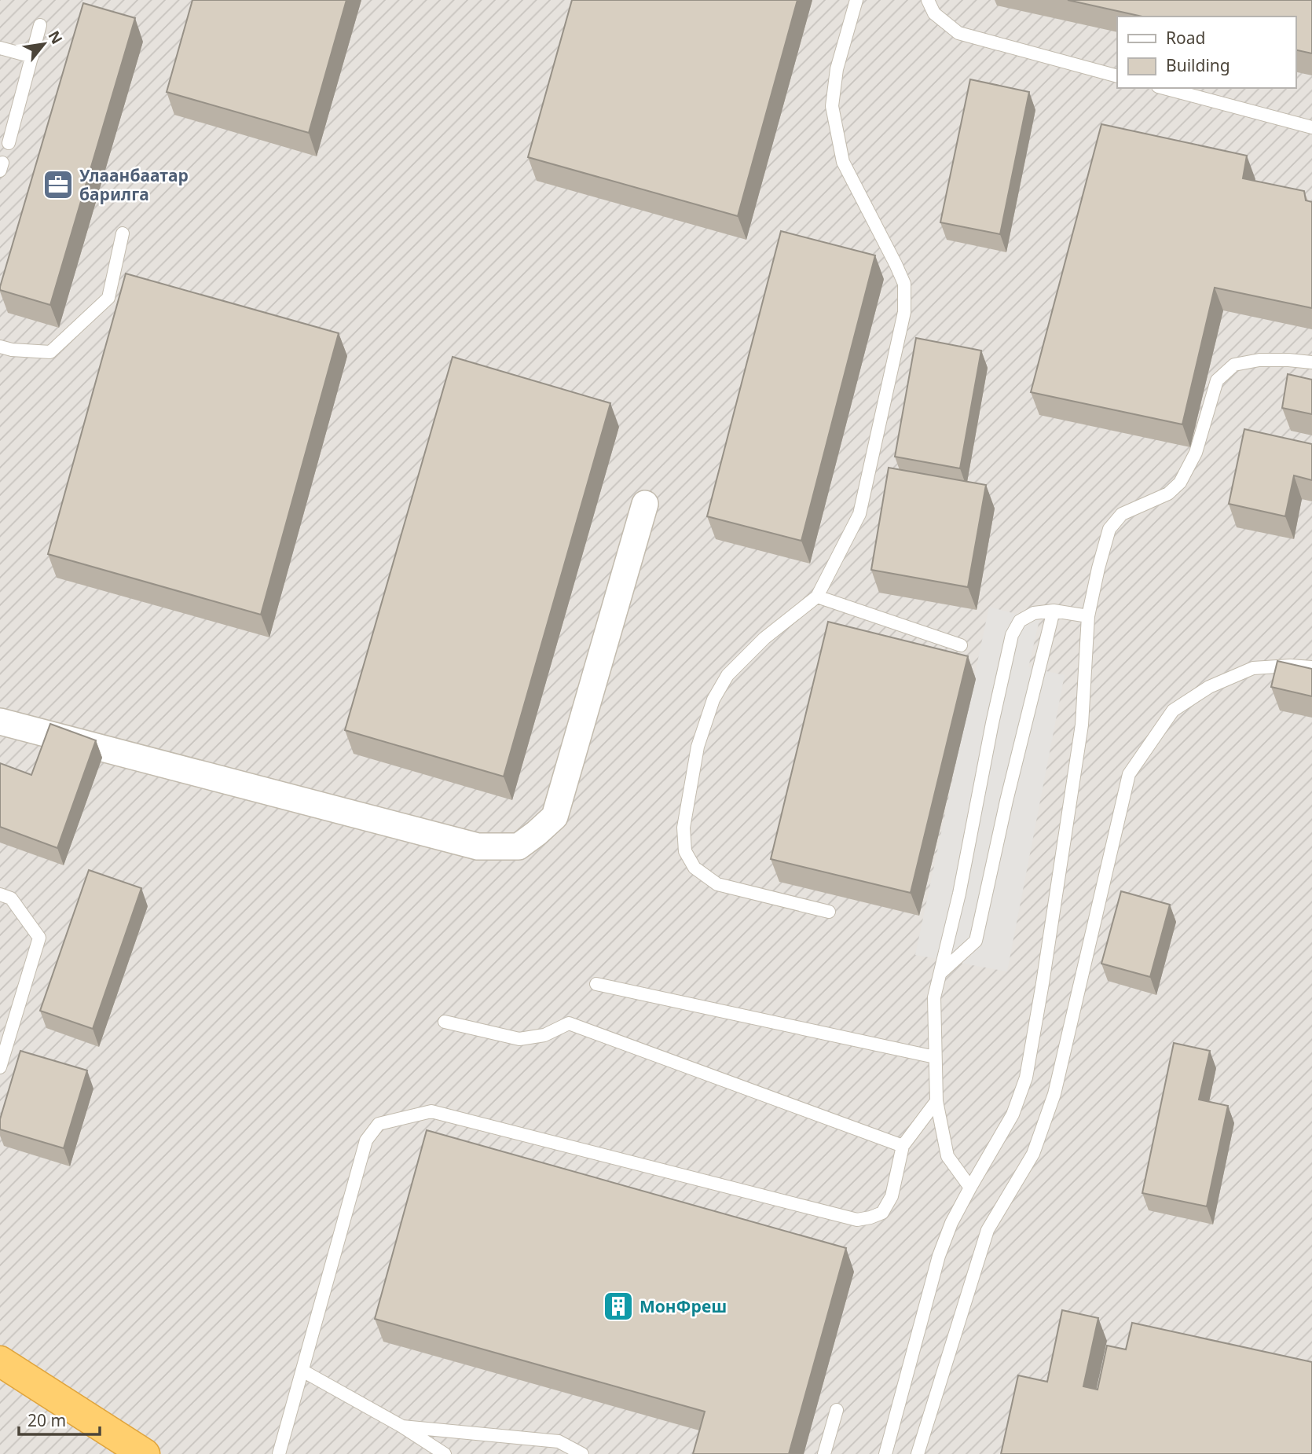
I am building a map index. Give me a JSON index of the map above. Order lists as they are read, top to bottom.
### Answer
{
  "places": {
    "office": ["Улаанбаатар барилга"],
    "building": ["МонФреш"]
  },
  "legend": ["Road", "Building"],
  "scale_bar": "20 m",
  "north": "top right"
}
